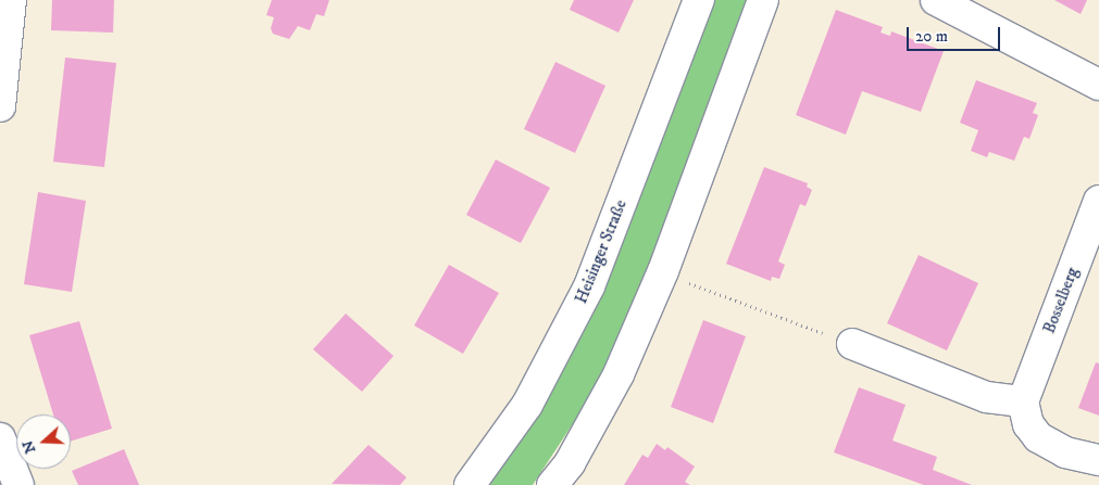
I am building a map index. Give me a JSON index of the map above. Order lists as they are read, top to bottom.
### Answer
{
  "streets": {
    "main road": ["Heisinger Straße", "Bosselberg"]
  },
  "scale_bar": "20 m",
  "north": "left"
}
